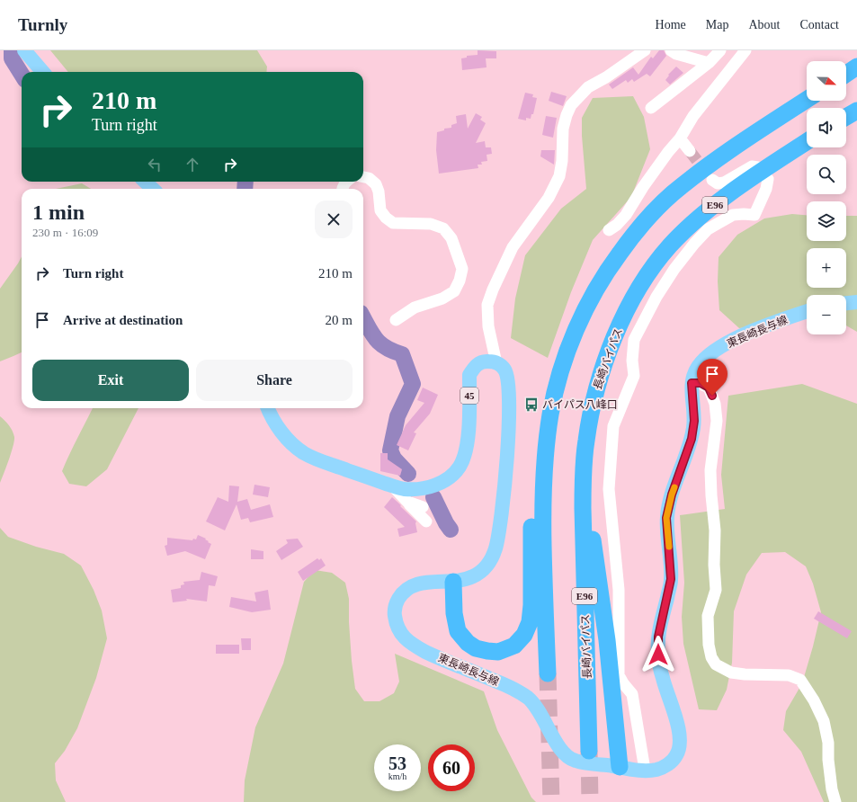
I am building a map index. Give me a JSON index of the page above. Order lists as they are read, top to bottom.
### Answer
{
  "streets": {
    "highway": ["E96", "長崎バイパス"],
    "main road": ["東長崎長与線", "45"]
  },
  "crossings": [
    ["東長崎長与線", "45"]
  ],
  "places": {
    "bus stop": ["バイパス八峰口"]
  },
  "north": "right",
  "page": {
    "header": "Turnly",
    "nav": [
      "Home",
      "Map",
      "About",
      "Contact"
    ],
    "map_buttons": ["+", "−"],
    "turn": ["210 m", "Turn right"],
    "heading": ["1 min", "230 m · 16:09"],
    "list": [
      {
        "name": "Turn right",
        "value": "210 m"
      },
      {
        "name": "Arrive at destination",
        "value": "20 m"
      }
    ],
    "buttons": ["Exit", "Share"],
    "speed": "53 km/h",
    "limit": "60"
  }
}
